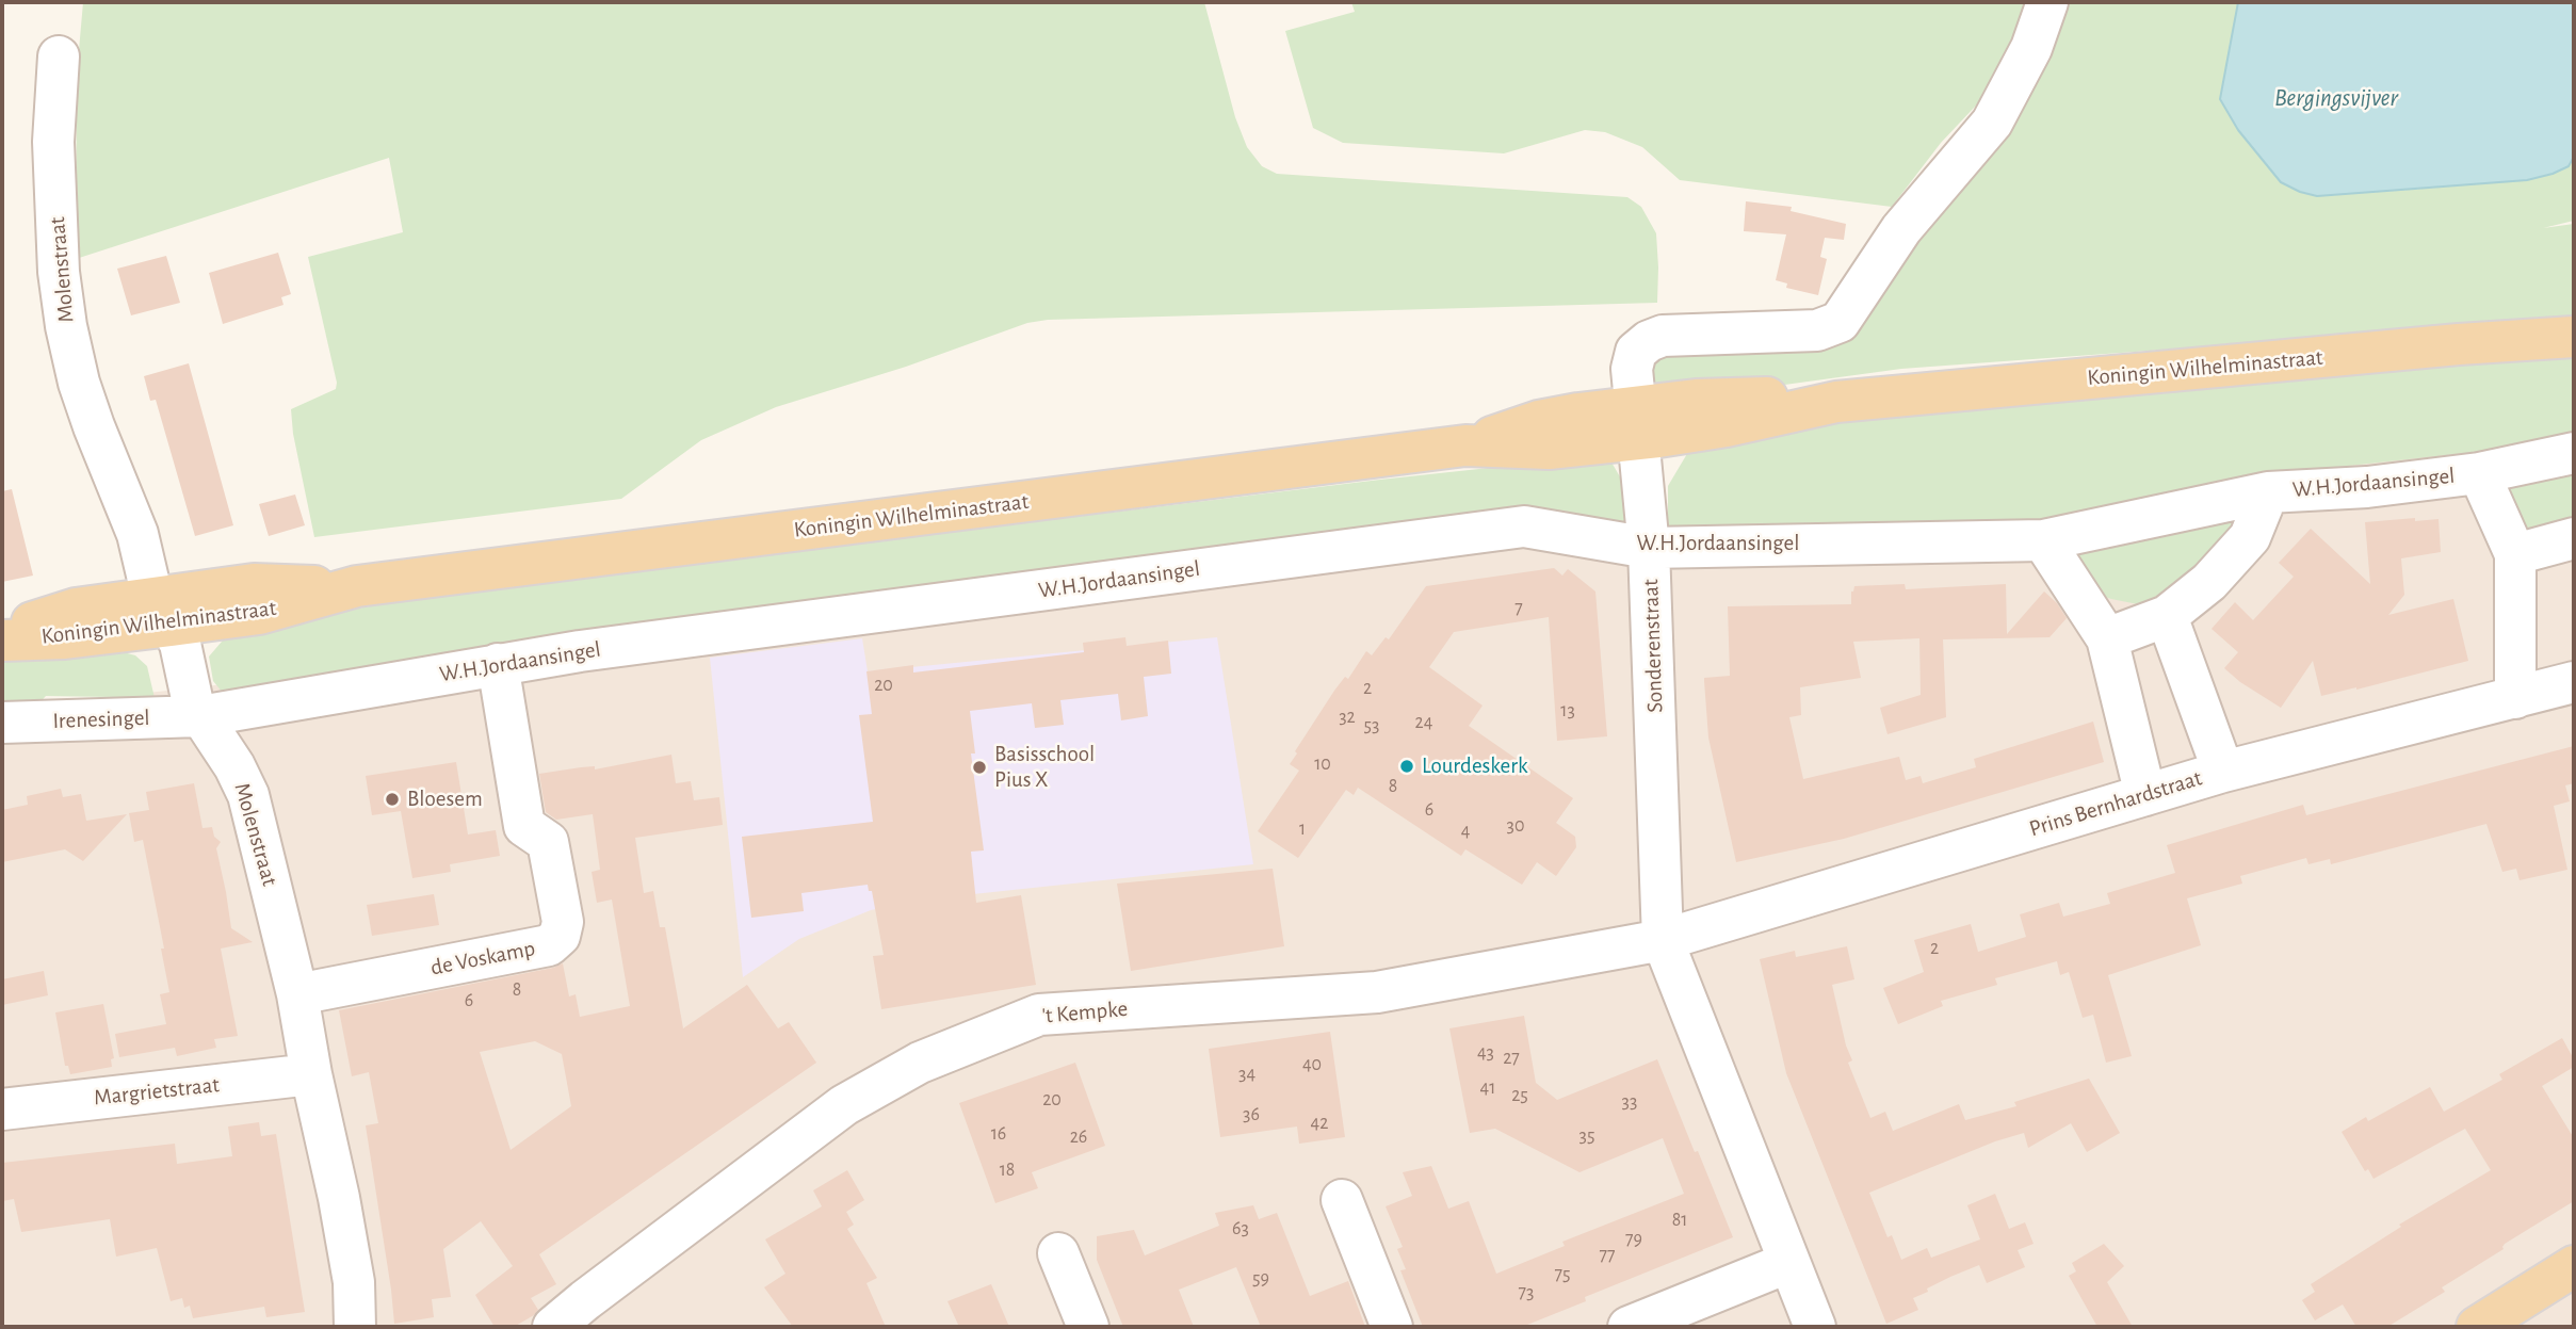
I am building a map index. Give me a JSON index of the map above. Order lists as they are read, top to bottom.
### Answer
{
  "streets": {
    "main road": ["Koningin Wilhelminastraat"],
    "street": [
      "Molenstraat",
      "W.H.Jordaansingel",
      "Sonderenstraat",
      "Irenesingel",
      "Prins Bernhardstraat",
      "de Voskamp",
      "'t Kempke",
      "Margrietstraat"
    ]
  },
  "crossings": [
    ["Molenstraat", "Koningin Wilhelminastraat"],
    ["Molenstraat", "W.H.Jordaansingel"],
    ["Molenstraat", "Irenesingel"],
    ["Molenstraat", "de Voskamp"],
    ["Molenstraat", "Margrietstraat"],
    ["Koningin Wilhelminastraat", "Sonderenstraat"],
    ["W.H.Jordaansingel", "Sonderenstraat"],
    ["W.H.Jordaansingel", "Irenesingel"],
    ["W.H.Jordaansingel", "Prins Bernhardstraat"],
    ["W.H.Jordaansingel", "de Voskamp"],
    ["Sonderenstraat", "Prins Bernhardstraat"],
    ["Sonderenstraat", "'t Kempke"],
    ["Prins Bernhardstraat", "'t Kempke"]
  ],
  "water": ["Bergingsvijver"],
  "places": ["Lourdeskerk", "Basisschool Pius X", "Bloesem"],
  "house_numbers": [
    "7",
    "20",
    "2",
    "13",
    "32",
    "24",
    "53",
    "10",
    "8",
    "6",
    "30",
    "1",
    "4",
    "2",
    "8",
    "6",
    "43",
    "27",
    "40",
    "34",
    "41",
    "25",
    "20",
    "33",
    "36",
    "42",
    "16",
    "35",
    "26",
    "18",
    "81",
    "63",
    "79",
    "77",
    "75",
    "59",
    "73"
  ]
}
